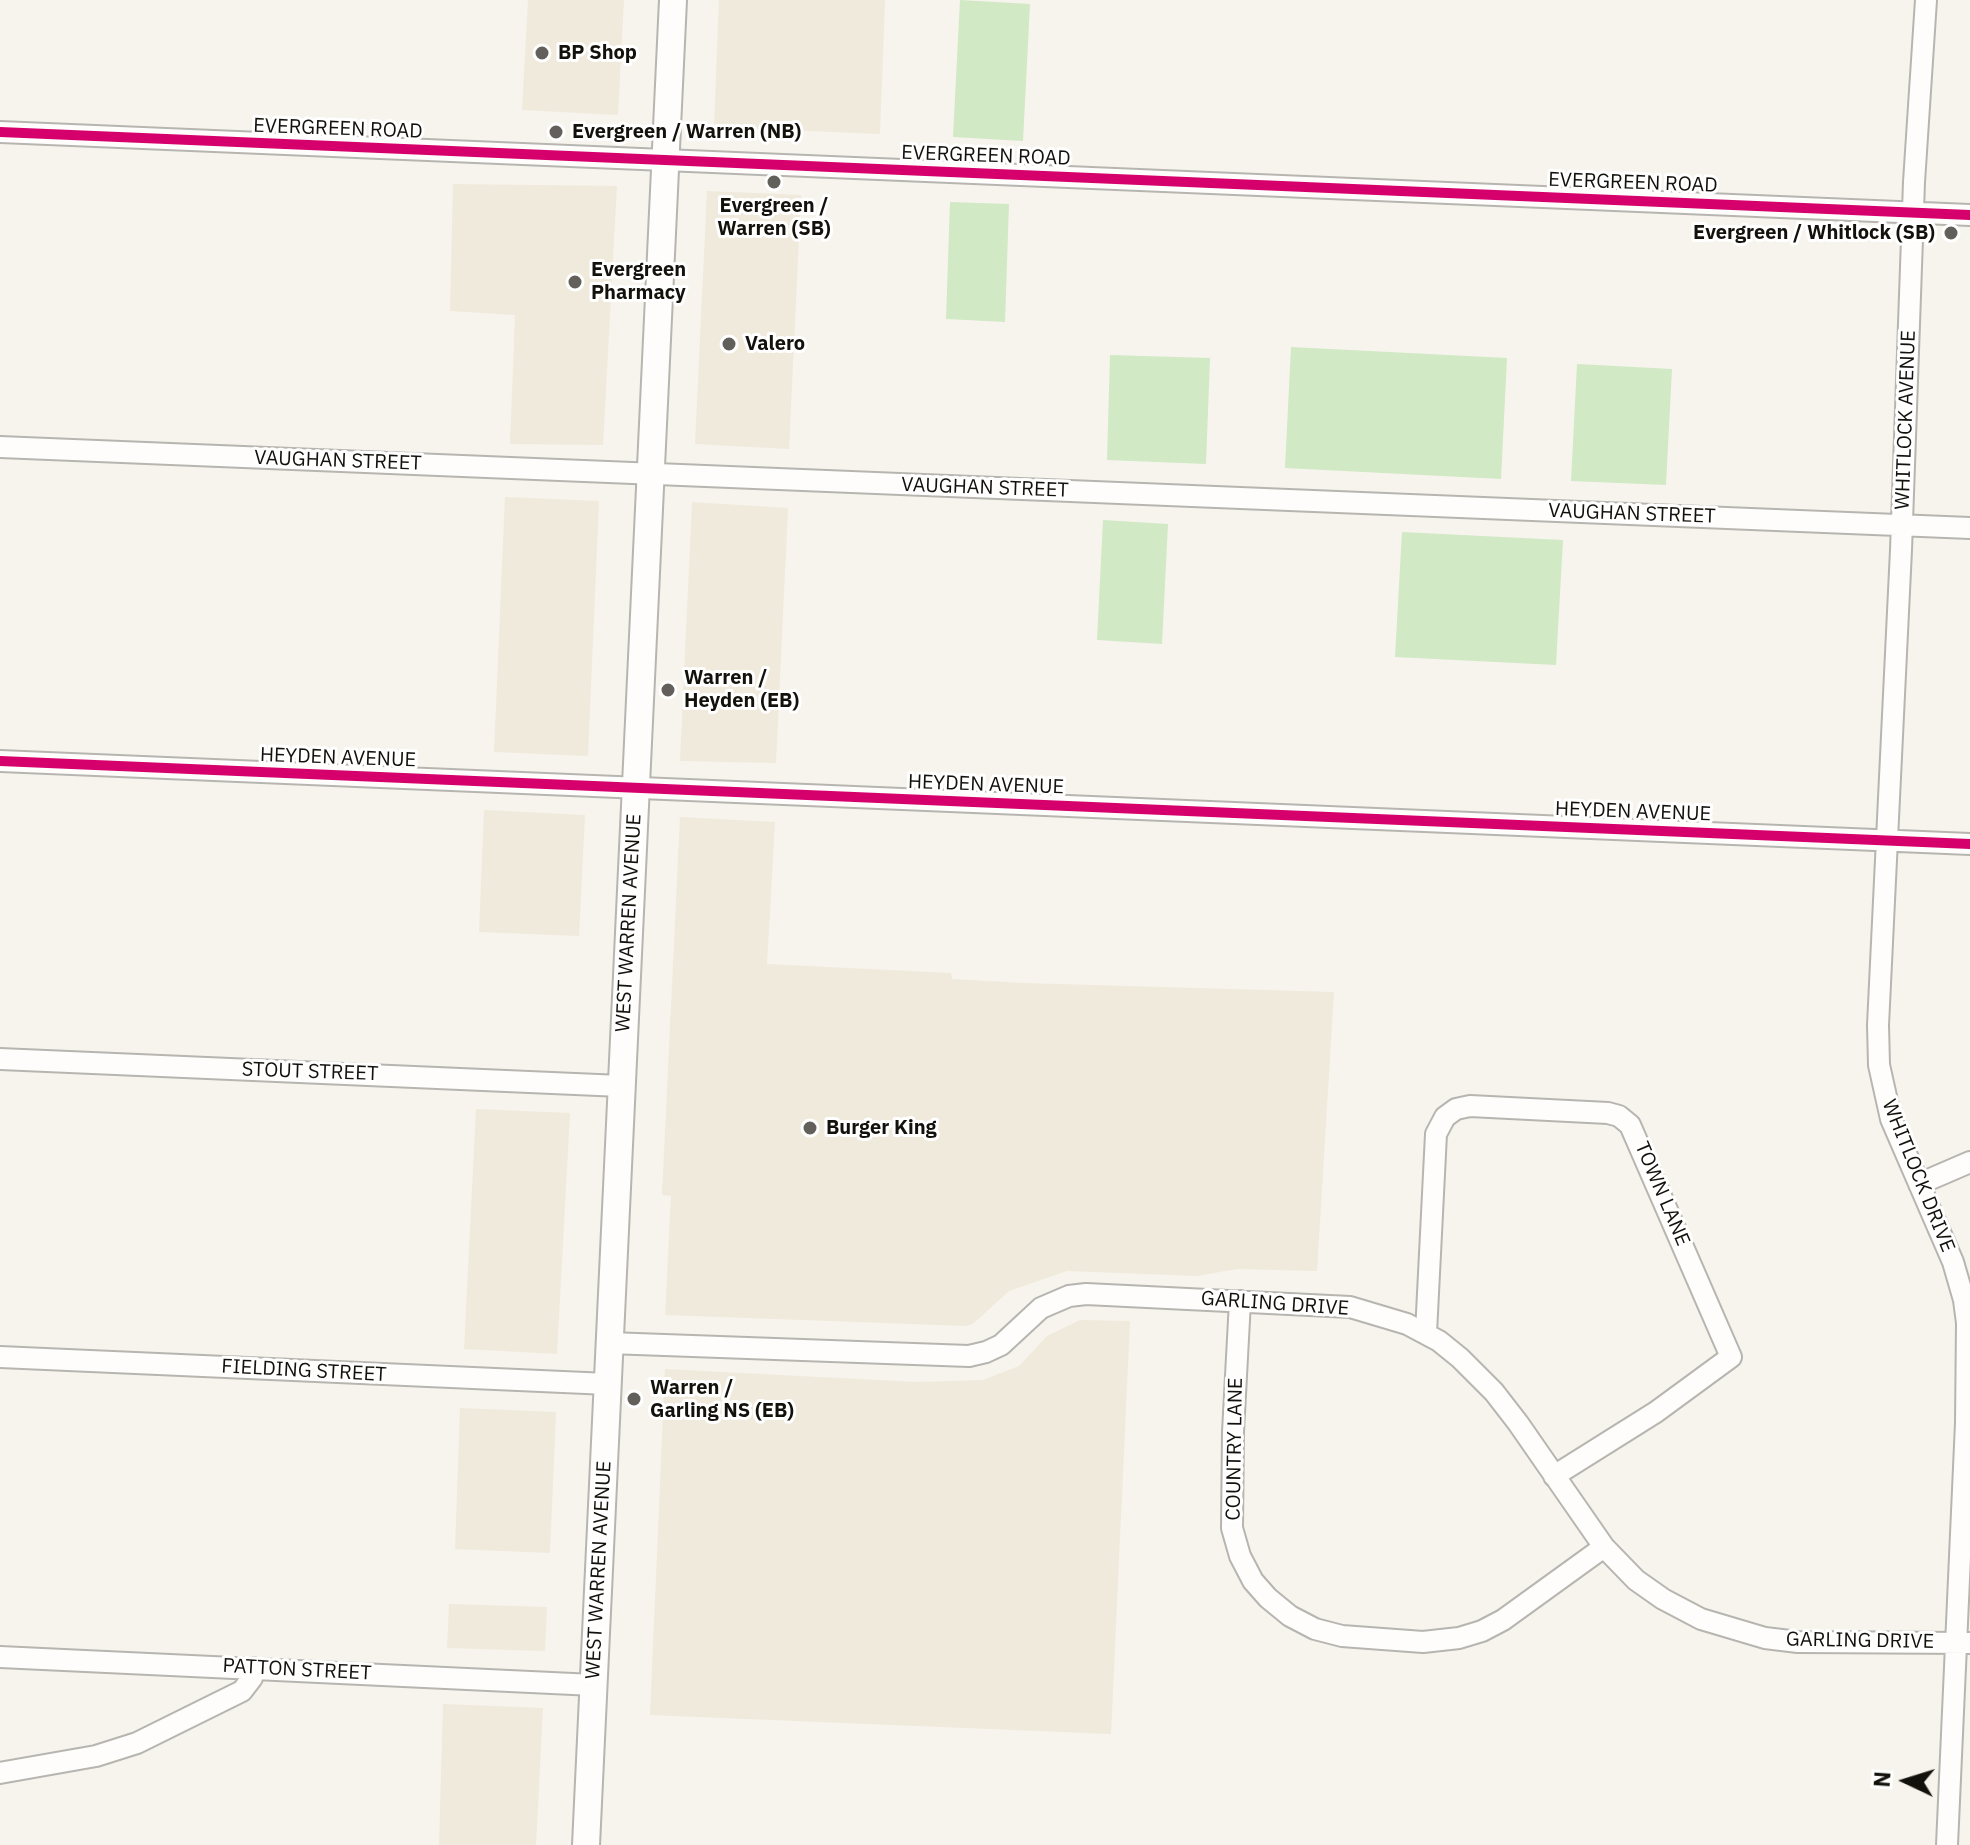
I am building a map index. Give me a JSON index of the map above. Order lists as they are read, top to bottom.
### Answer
{
  "streets": {
    "main road": ["WEST WARREN AVENUE"],
    "street": [
      "EVERGREEN ROAD",
      "WHITLOCK AVENUE",
      "VAUGHAN STREET",
      "HEYDEN AVENUE",
      "STOUT STREET",
      "WHITLOCK DRIVE",
      "TOWN LANE",
      "GARLING DRIVE",
      "FIELDING STREET",
      "COUNTRY LANE",
      "PATTON STREET"
    ]
  },
  "crossings": [
    ["EVERGREEN ROAD", "WHITLOCK AVENUE"],
    ["EVERGREEN ROAD", "WEST WARREN AVENUE"],
    ["WHITLOCK AVENUE", "VAUGHAN STREET"],
    ["WHITLOCK AVENUE", "HEYDEN AVENUE"],
    ["WHITLOCK AVENUE", "WHITLOCK DRIVE"],
    ["VAUGHAN STREET", "WEST WARREN AVENUE"],
    ["HEYDEN AVENUE", "WEST WARREN AVENUE"],
    ["HEYDEN AVENUE", "WHITLOCK DRIVE"],
    ["WEST WARREN AVENUE", "STOUT STREET"],
    ["WEST WARREN AVENUE", "GARLING DRIVE"],
    ["WEST WARREN AVENUE", "FIELDING STREET"],
    ["WEST WARREN AVENUE", "PATTON STREET"],
    ["WHITLOCK DRIVE", "GARLING DRIVE"],
    ["TOWN LANE", "GARLING DRIVE"],
    ["GARLING DRIVE", "COUNTRY LANE"]
  ],
  "places": [
    "BP Shop",
    "Evergreen / Warren (NB)",
    "Evergreen / Warren (SB)",
    "Evergreen / Whitlock (SB)",
    "Evergreen Pharmacy",
    "Valero",
    "Warren / Heyden (EB)",
    "Burger King",
    "Warren / Garling NS (EB)"
  ],
  "north": "left"
}
